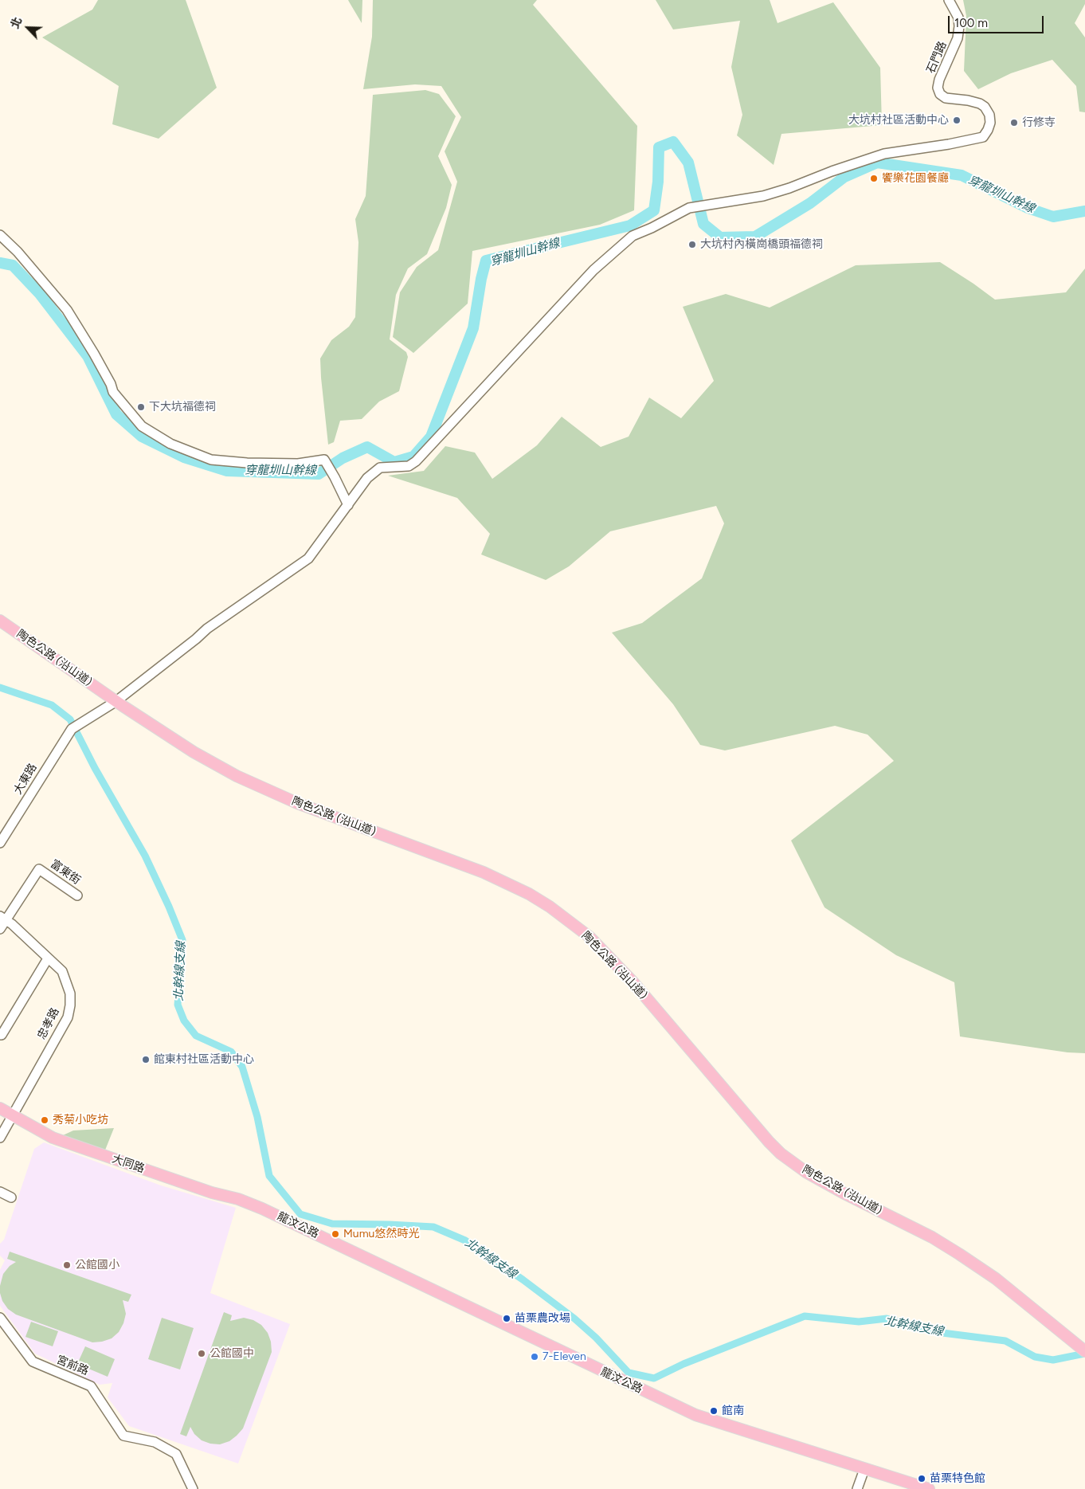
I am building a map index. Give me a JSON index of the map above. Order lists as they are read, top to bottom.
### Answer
{
  "streets": {
    "main road": ["陶色公路 (沿山道)", "大同路", "龍汶公路"],
    "street": [
      "石門路",
      "大東路",
      "富東街",
      "忠孝路",
      "宮前路"
    ]
  },
  "crossings": [
    ["陶色公路 (沿山道)", "大東路"],
    ["富東街", "忠孝路"],
    ["忠孝路", "大同路"],
    ["大同路", "龍汶公路"]
  ],
  "water": ["穿龍圳山幹線", "北幹線支線"],
  "places": [
    "大坑村社區活動中心",
    "行修寺",
    "饗樂花園餐廳",
    "大坑村內橫崗橋頭福德祠",
    "下大坑福德祠",
    "館東村社區活動中心",
    "秀菊小吃坊",
    "Mumu悠然時光",
    "公館國小",
    "苗栗農改場",
    "公館國中",
    "7-Eleven",
    "館南",
    "苗栗特色館"
  ],
  "scale_bar": "100 m",
  "north": "top left"
}
